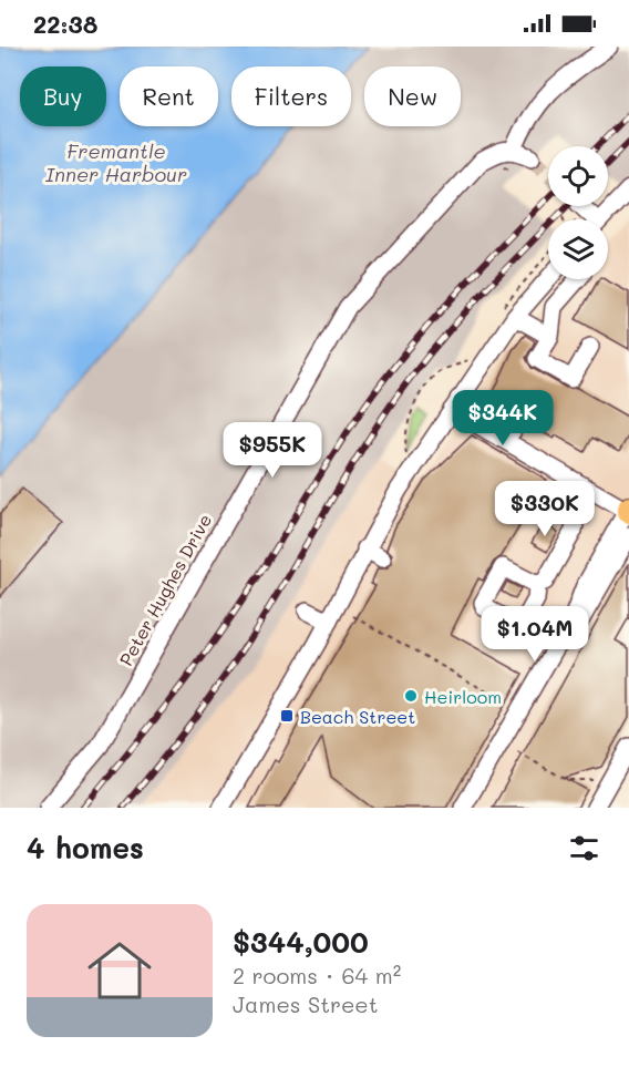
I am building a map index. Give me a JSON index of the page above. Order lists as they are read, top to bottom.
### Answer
{
  "streets": {
    "street": ["Peter Hughes Drive"]
  },
  "water": ["Fremantle Inner Harbour"],
  "places": {
    "other": ["Heirloom"],
    "transit": ["Beach Street"]
  },
  "page": {
    "status": "22:38",
    "chip": [
      "Buy",
      "Rent",
      "Filters",
      "New"
    ],
    "price": [
      "$344K",
      "$955K",
      "$330K",
      "$1.04M"
    ],
    "heading": "4 homes",
    "list": [
      {
        "name": "$344,000",
        "note": "2 rooms · 64 m² · James Street"
      }
    ]
  }
}
